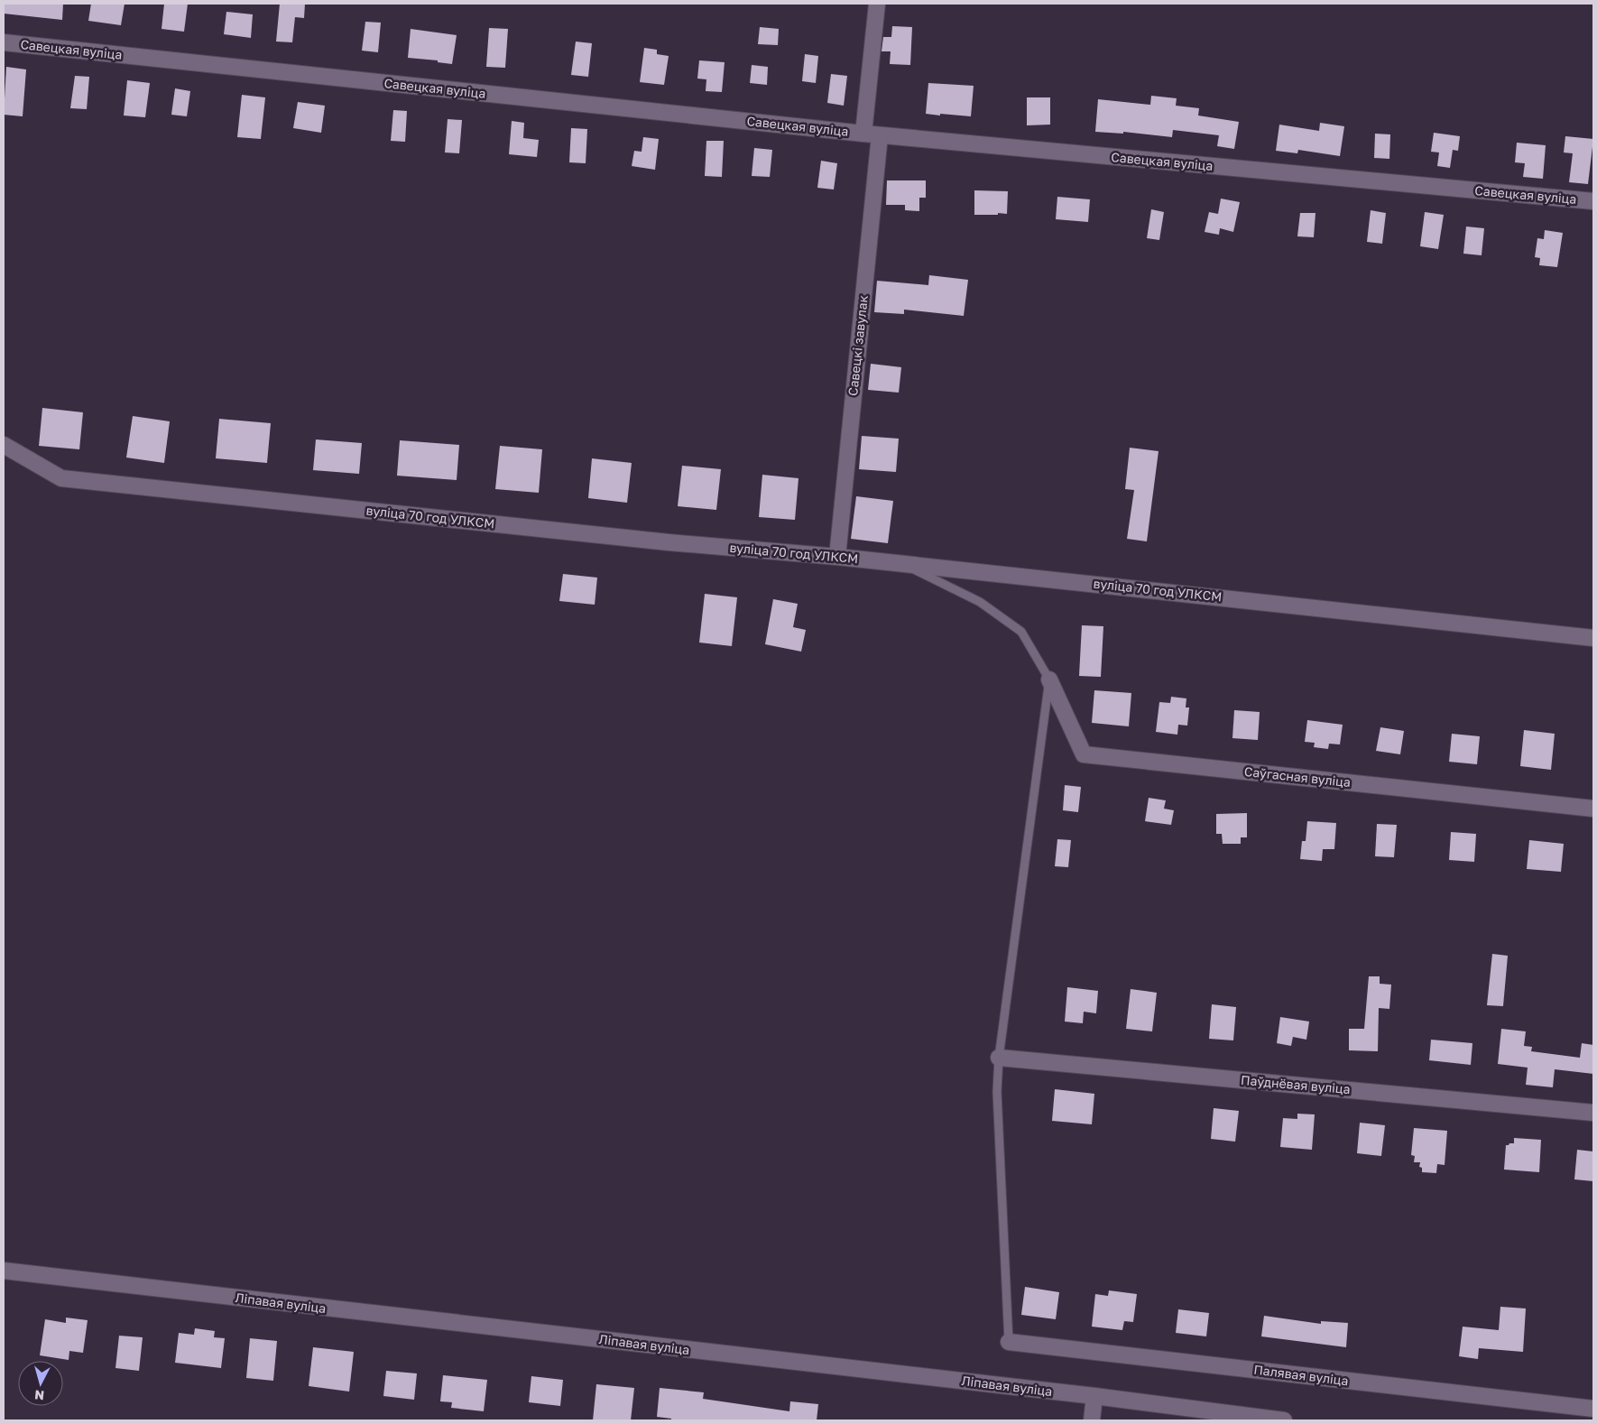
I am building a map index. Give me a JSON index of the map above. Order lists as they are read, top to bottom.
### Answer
{
  "streets": {
    "street": [
      "Савецкая вуліца",
      "Савецкі завулак",
      "вуліца 70 год УЛКСМ",
      "Саўгасная вуліца",
      "Паўднёвая вуліца",
      "Ліпавая вуліца",
      "Палявая вуліца"
    ]
  },
  "crossings": [
    ["Савецкая вуліца", "Савецкі завулак"],
    ["Савецкі завулак", "вуліца 70 год УЛКСМ"]
  ],
  "north": "bottom"
}
